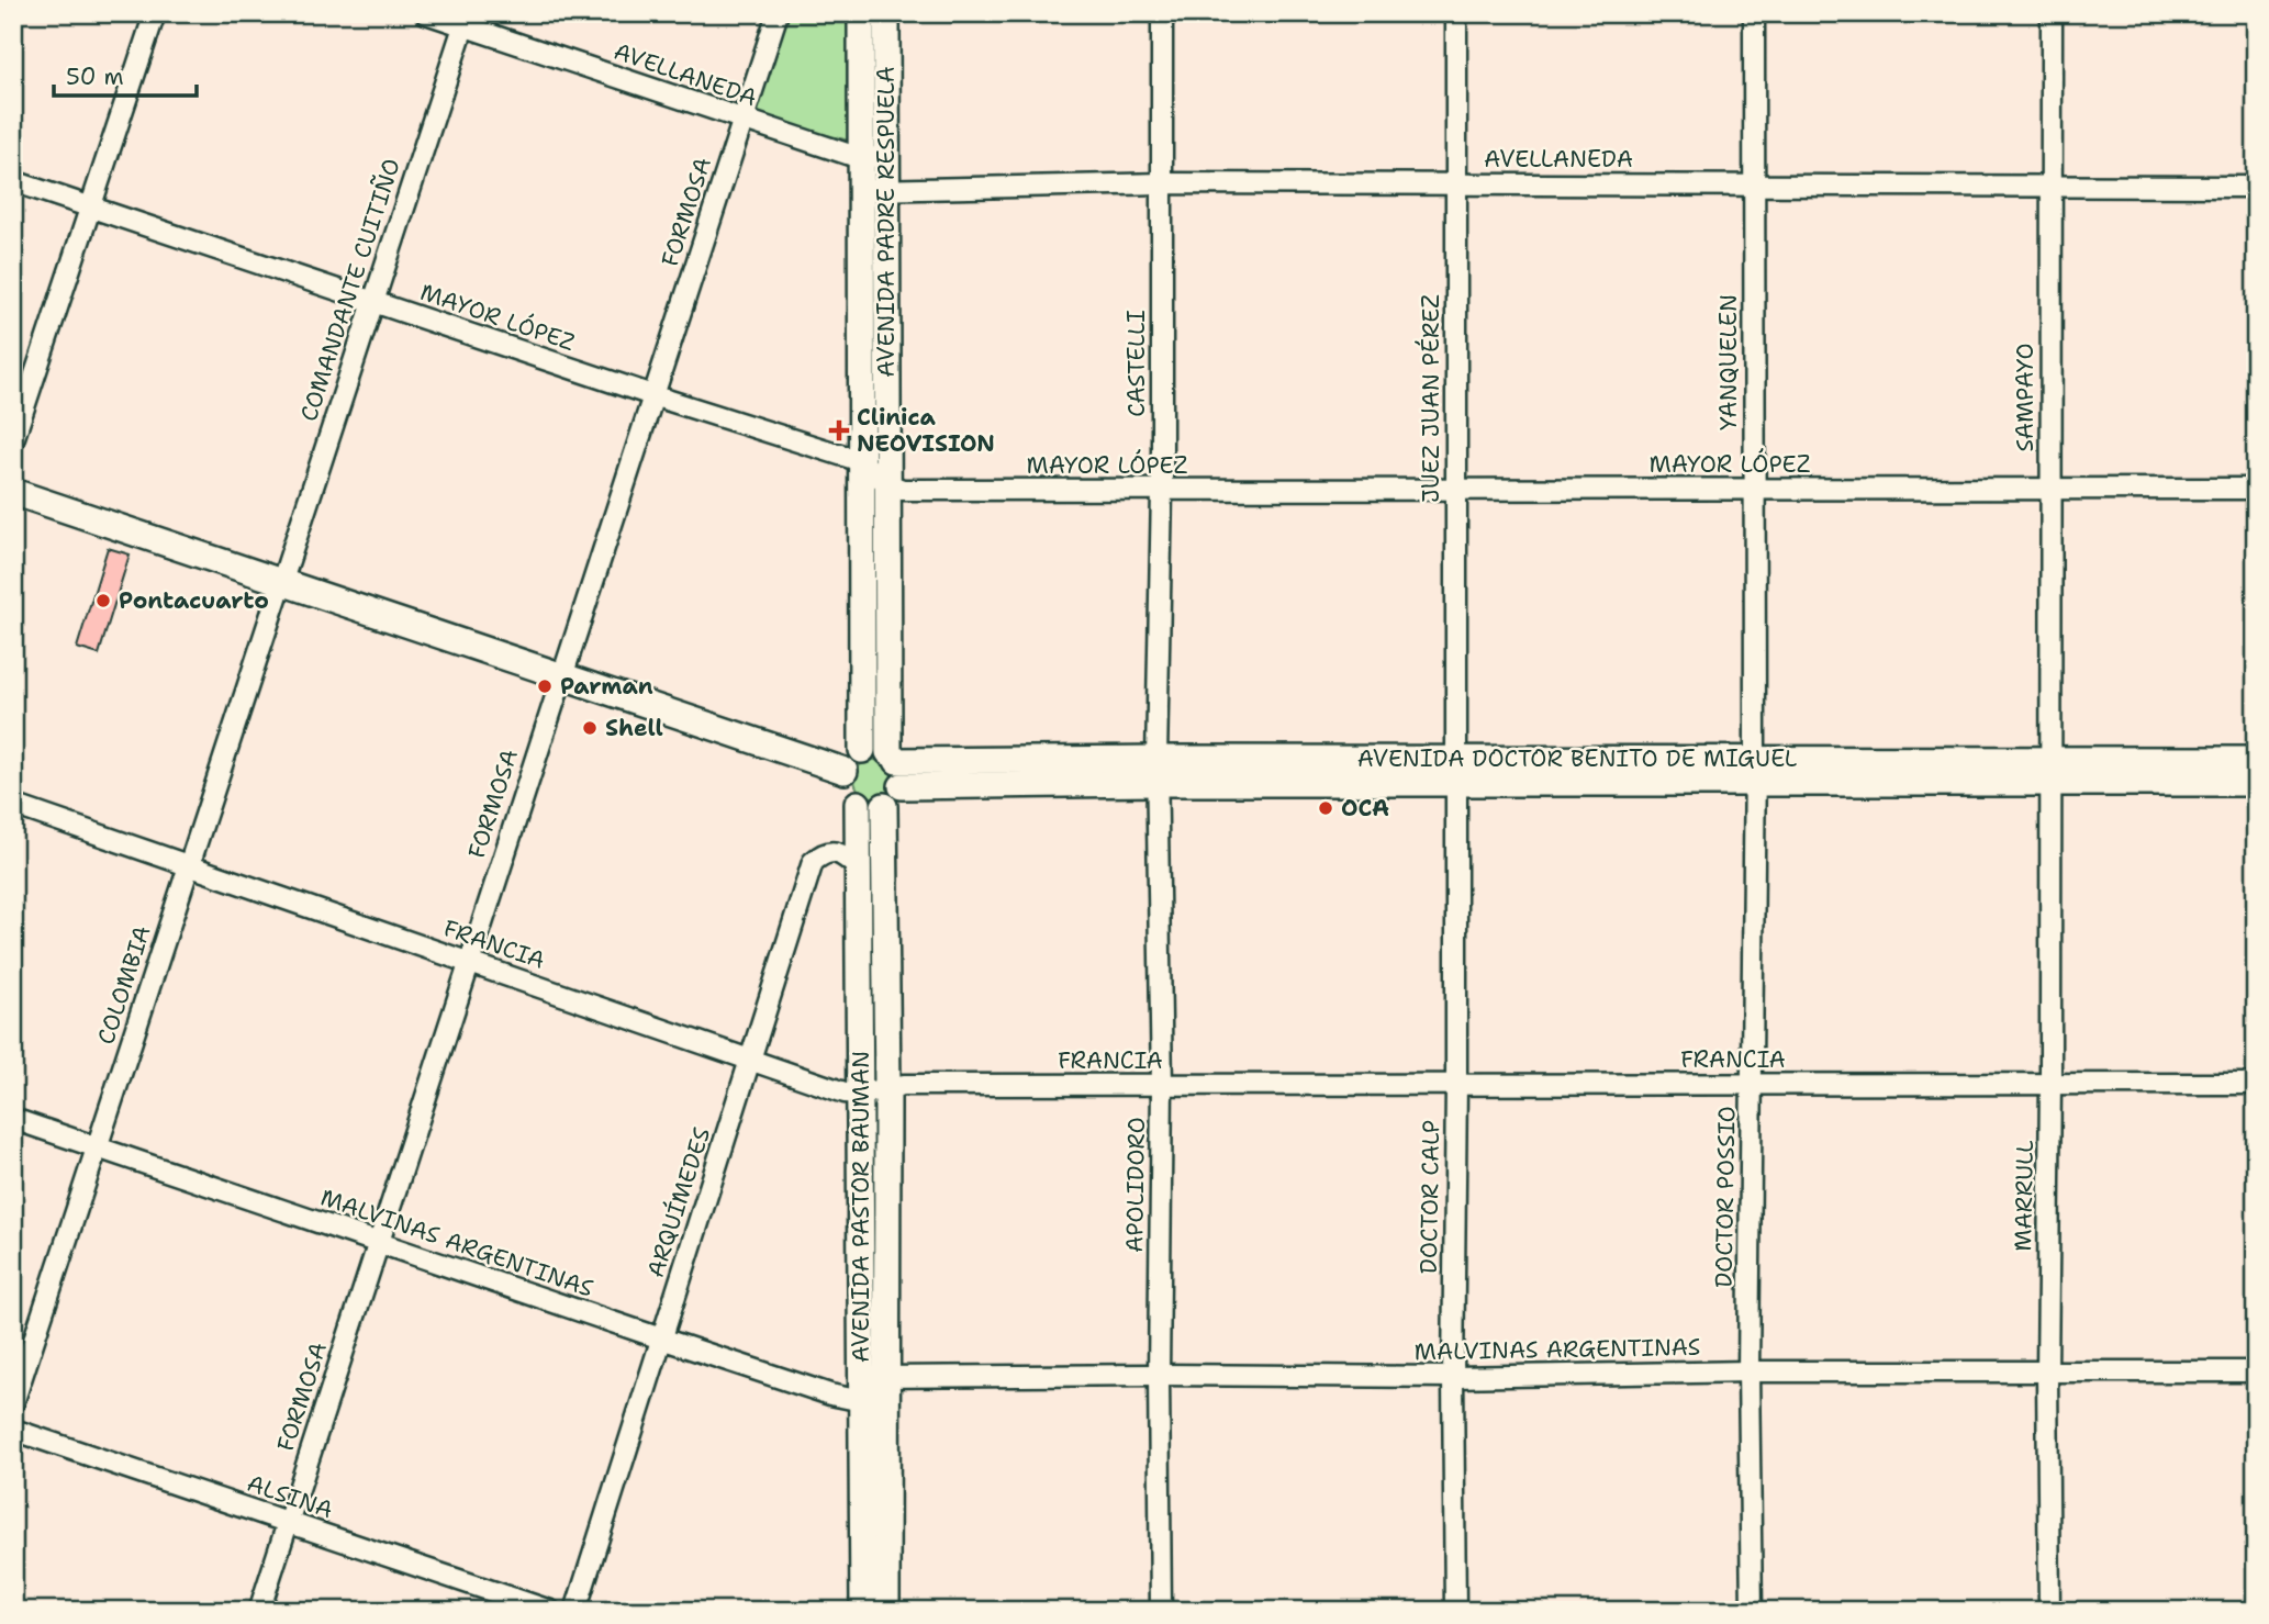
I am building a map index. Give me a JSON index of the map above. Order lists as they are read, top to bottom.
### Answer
{
  "streets": {
    "main road": ["AVENIDA PADRE RESPUELA", "AVENIDA DOCTOR BENITO DE MIGUEL", "AVENIDA PASTOR BAUMAN"],
    "street": [
      "AVELLANEDA",
      "FORMOSA",
      "COMANDANTE CUITIÑO",
      "MAYOR LÓPEZ",
      "YANQUELEN",
      "CASTELLI",
      "SAMPAYO",
      "JUEZ JUAN PÉREZ",
      "FRANCIA",
      "COLOMBIA",
      "APOLIDORO",
      "MARRULL",
      "DOCTOR CALP",
      "DOCTOR POSSIO",
      "ARQUÍMEDES",
      "MALVINAS ARGENTINAS",
      "ALSINA"
    ]
  },
  "crossings": [
    ["AVELLANEDA", "FORMOSA"],
    ["AVELLANEDA", "AVENIDA PADRE RESPUELA"],
    ["AVELLANEDA", "COMANDANTE CUITIÑO"],
    ["AVELLANEDA", "YANQUELEN"],
    ["AVELLANEDA", "CASTELLI"],
    ["AVELLANEDA", "SAMPAYO"],
    ["AVELLANEDA", "JUEZ JUAN PÉREZ"],
    ["FORMOSA", "MAYOR LÓPEZ"],
    ["FORMOSA", "FRANCIA"],
    ["FORMOSA", "MALVINAS ARGENTINAS"],
    ["FORMOSA", "ALSINA"],
    ["AVENIDA PADRE RESPUELA", "MAYOR LÓPEZ"],
    ["AVENIDA PADRE RESPUELA", "AVENIDA DOCTOR BENITO DE MIGUEL"],
    ["AVENIDA PADRE RESPUELA", "AVENIDA PASTOR BAUMAN"],
    ["COMANDANTE CUITIÑO", "MAYOR LÓPEZ"],
    ["COMANDANTE CUITIÑO", "COLOMBIA"],
    ["MAYOR LÓPEZ", "YANQUELEN"],
    ["MAYOR LÓPEZ", "CASTELLI"],
    ["MAYOR LÓPEZ", "SAMPAYO"],
    ["MAYOR LÓPEZ", "JUEZ JUAN PÉREZ"],
    ["YANQUELEN", "AVENIDA DOCTOR BENITO DE MIGUEL"],
    ["YANQUELEN", "DOCTOR POSSIO"],
    ["CASTELLI", "AVENIDA DOCTOR BENITO DE MIGUEL"],
    ["CASTELLI", "APOLIDORO"],
    ["SAMPAYO", "AVENIDA DOCTOR BENITO DE MIGUEL"],
    ["SAMPAYO", "MARRULL"],
    ["JUEZ JUAN PÉREZ", "AVENIDA DOCTOR BENITO DE MIGUEL"],
    ["JUEZ JUAN PÉREZ", "DOCTOR CALP"],
    ["AVENIDA DOCTOR BENITO DE MIGUEL", "APOLIDORO"],
    ["AVENIDA DOCTOR BENITO DE MIGUEL", "MARRULL"],
    ["AVENIDA DOCTOR BENITO DE MIGUEL", "DOCTOR CALP"],
    ["AVENIDA DOCTOR BENITO DE MIGUEL", "DOCTOR POSSIO"],
    ["AVENIDA DOCTOR BENITO DE MIGUEL", "AVENIDA PASTOR BAUMAN"],
    ["FRANCIA", "COLOMBIA"],
    ["FRANCIA", "APOLIDORO"],
    ["FRANCIA", "MARRULL"],
    ["FRANCIA", "DOCTOR CALP"],
    ["FRANCIA", "DOCTOR POSSIO"],
    ["FRANCIA", "ARQUÍMEDES"],
    ["FRANCIA", "AVENIDA PASTOR BAUMAN"],
    ["COLOMBIA", "MALVINAS ARGENTINAS"],
    ["APOLIDORO", "MALVINAS ARGENTINAS"],
    ["MARRULL", "MALVINAS ARGENTINAS"],
    ["DOCTOR CALP", "MALVINAS ARGENTINAS"],
    ["DOCTOR POSSIO", "MALVINAS ARGENTINAS"],
    ["ARQUÍMEDES", "AVENIDA PASTOR BAUMAN"],
    ["ARQUÍMEDES", "MALVINAS ARGENTINAS"],
    ["AVENIDA PASTOR BAUMAN", "MALVINAS ARGENTINAS"]
  ],
  "places": {
    "health": ["Clinica NEOVISION"],
    "other": [
      "Pontacuarto",
      "Parman",
      "Shell",
      "OCA"
    ]
  },
  "scale_bar": "50 m"
}
